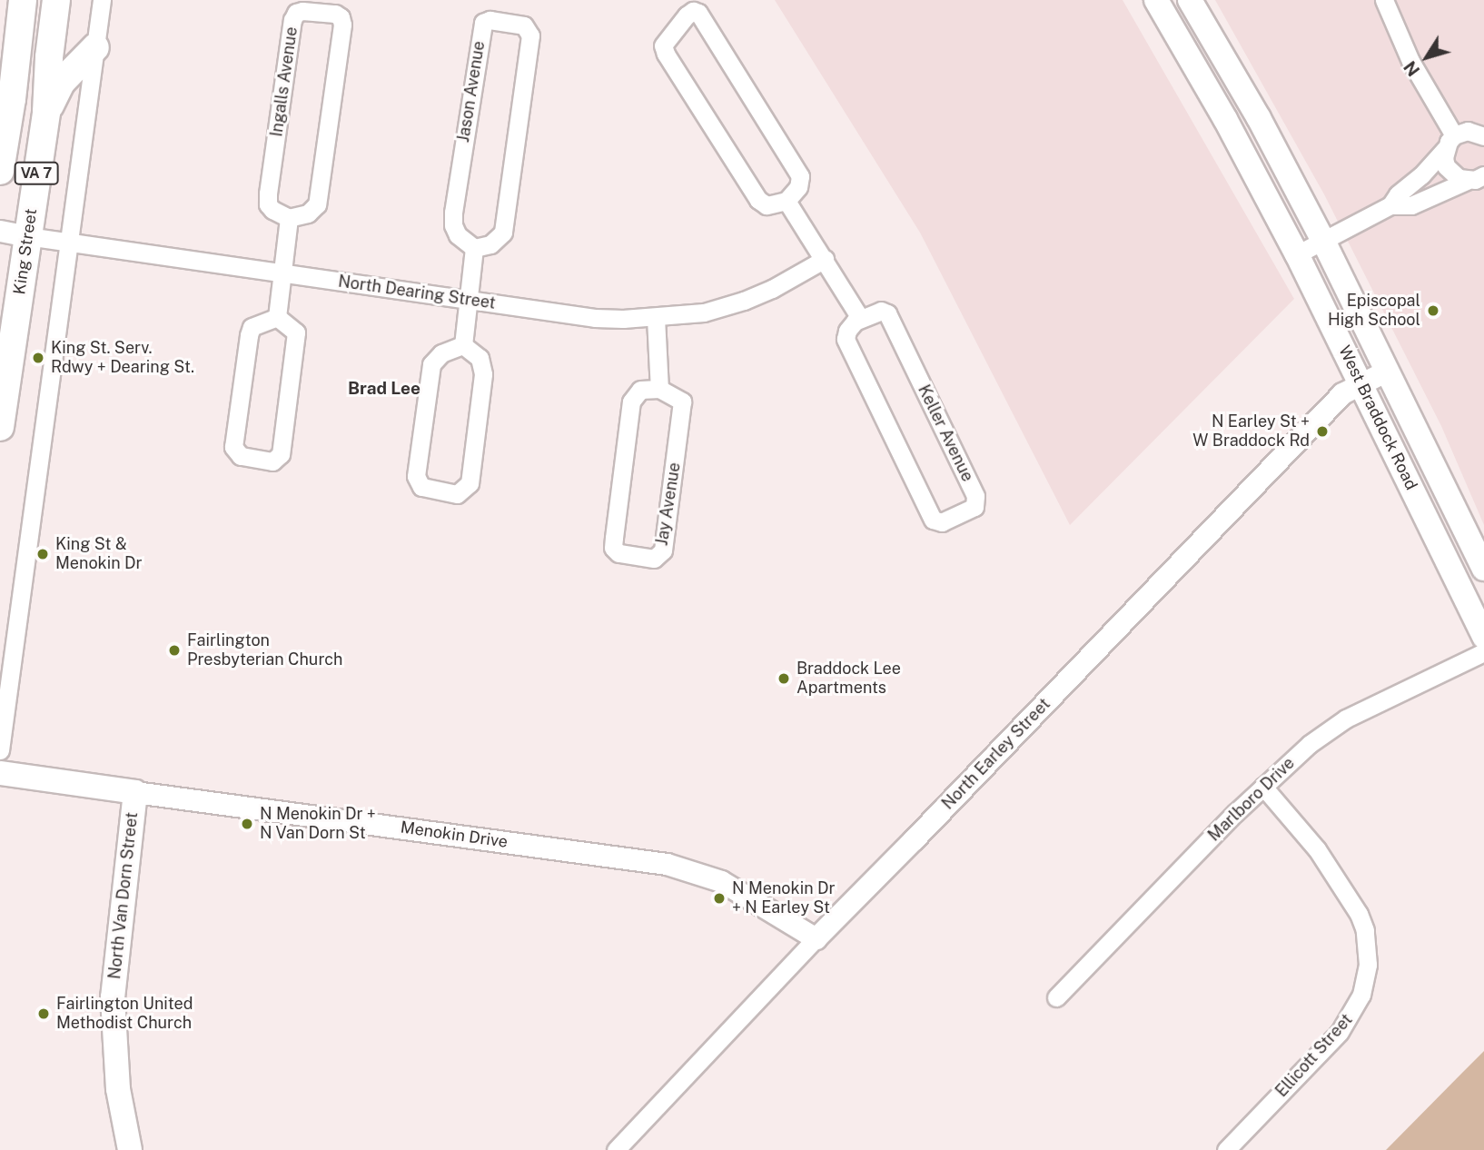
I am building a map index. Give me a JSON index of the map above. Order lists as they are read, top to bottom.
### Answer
{
  "streets": {
    "main road": [
      "VA 7",
      "King Street",
      "West Braddock Road",
      "Menokin Drive",
      "North Van Dorn Street"
    ],
    "street": [
      "Ingalls Avenue",
      "Jason Avenue",
      "North Dearing Street",
      "Keller Avenue",
      "Jay Avenue",
      "North Earley Street",
      "Marlboro Drive",
      "Ellicott Street"
    ]
  },
  "crossings": [
    ["King Street", "North Dearing Street"],
    ["West Braddock Road", "North Earley Street"],
    ["North Earley Street", "Menokin Drive"],
    ["Marlboro Drive", "Ellicott Street"],
    ["Menokin Drive", "North Van Dorn Street"]
  ],
  "districts": ["Brad Lee"],
  "places": [
    "Episcopal High School",
    "King St. Serv. Rdwy + Dearing St.",
    "N Earley St + W Braddock Rd",
    "King St & Menokin Dr",
    "Fairlington Presbyterian Church",
    "Braddock Lee Apartments",
    "N Menokin Dr + N Van Dorn St",
    "N Menokin Dr + N Earley St",
    "Fairlington United Methodist Church"
  ],
  "north": "bottom left"
}
